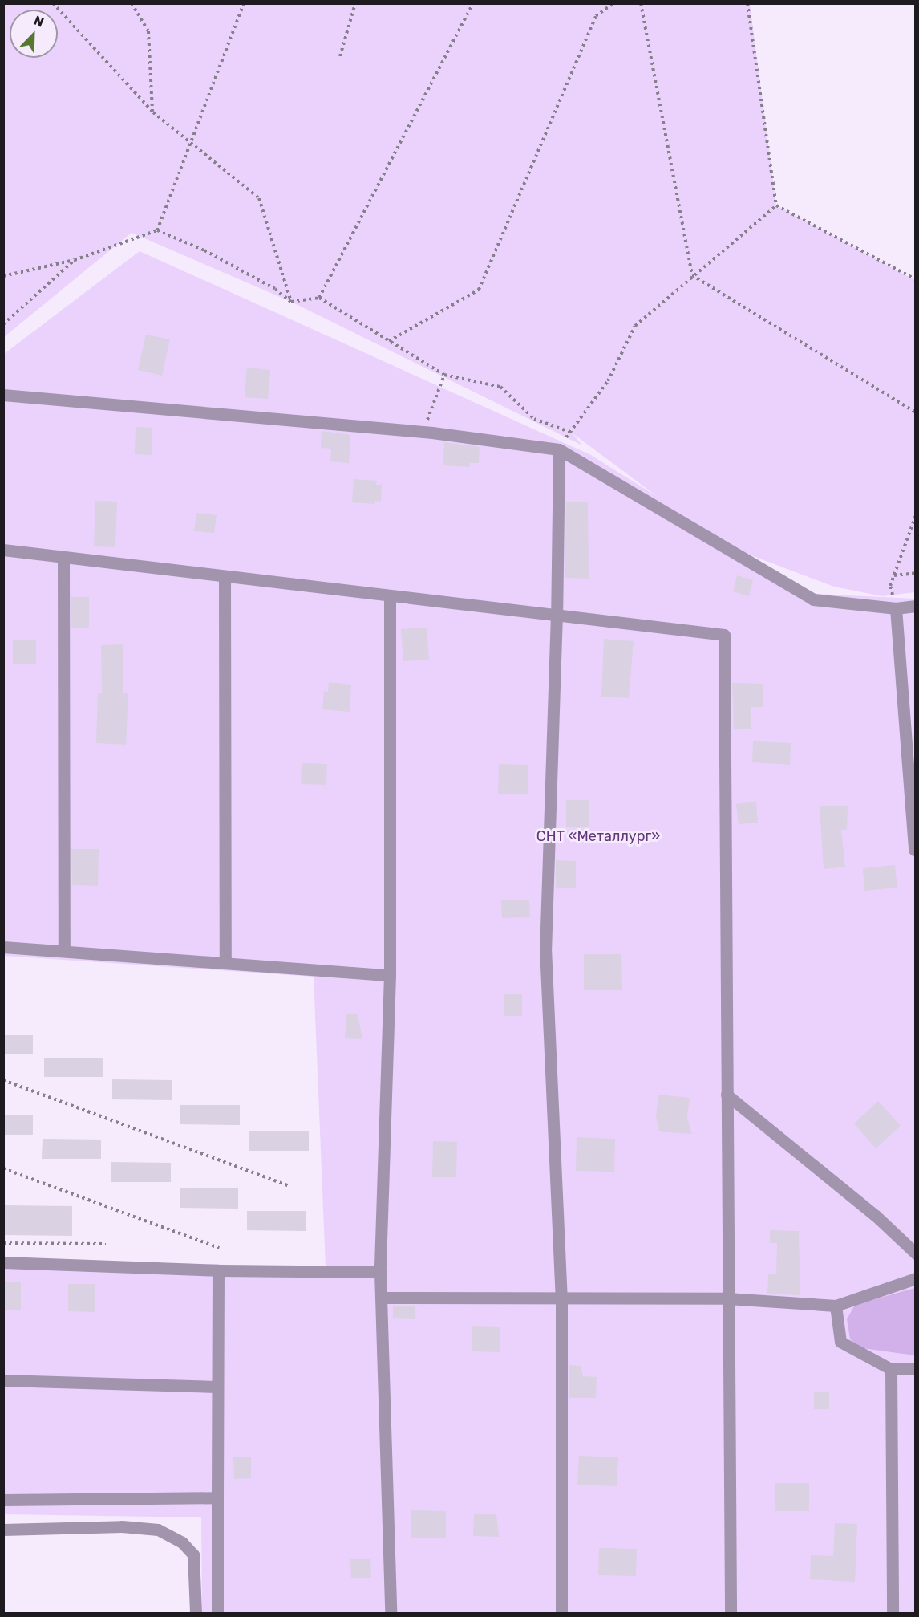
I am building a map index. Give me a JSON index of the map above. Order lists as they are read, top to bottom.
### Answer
{
  "parks": ["СНТ «Металлург»"],
  "north": "top right"
}
